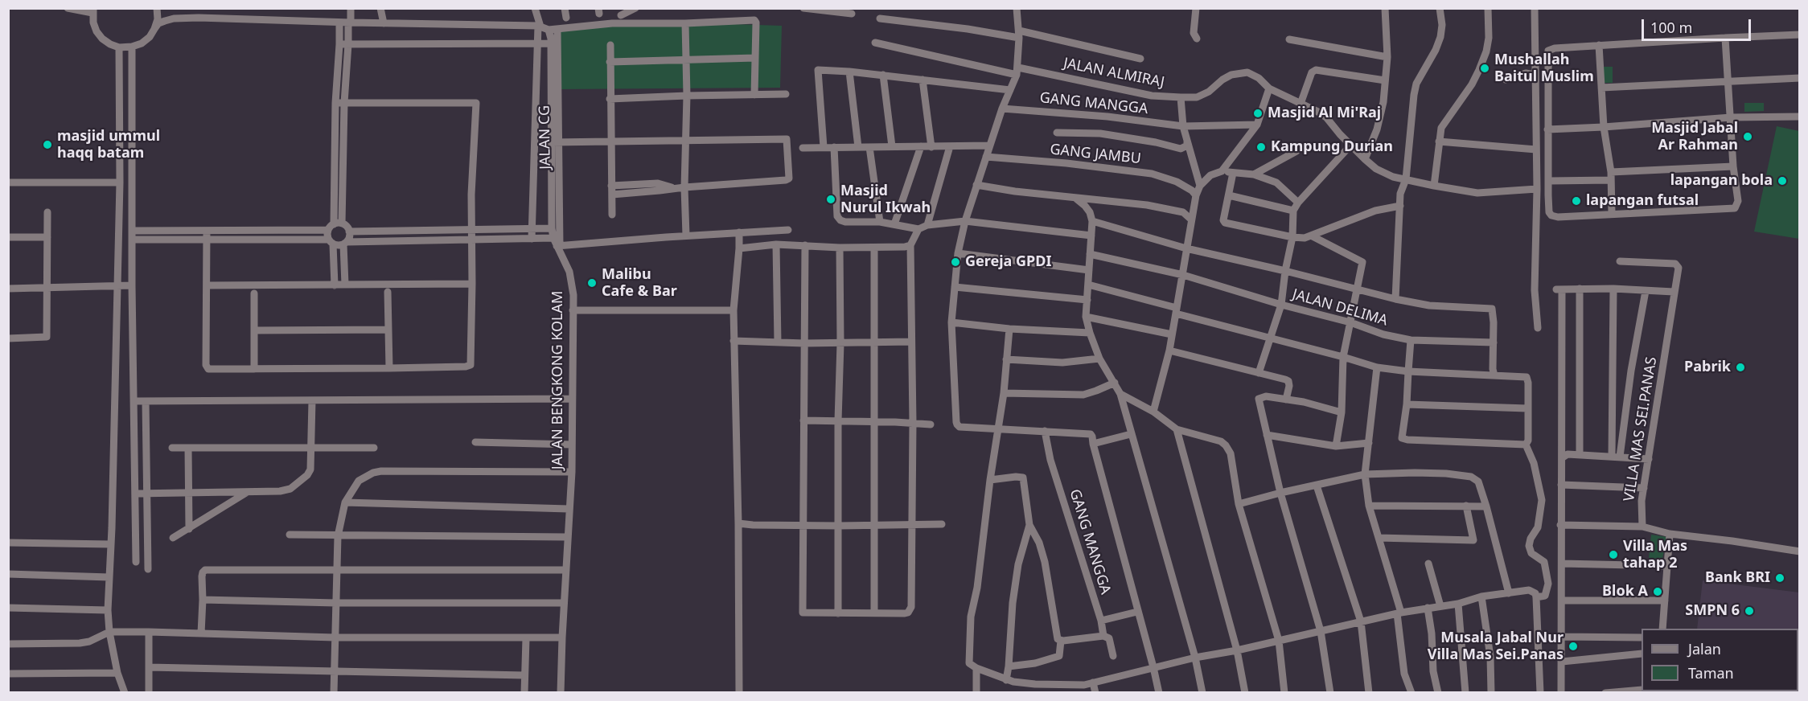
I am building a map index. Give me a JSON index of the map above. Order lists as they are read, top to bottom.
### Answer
{
  "streets": {
    "street": [
      "JALAN ALMIRAJ",
      "GANG MANGGA",
      "JALAN CG",
      "GANG JAMBU",
      "JALAN DELIMA",
      "JALAN BENGKONG KOLAM",
      "VILLA MAS SEI.PANAS"
    ]
  },
  "crossings": [
    ["JALAN CG", "JALAN BENGKONG KOLAM"]
  ],
  "places": [
    "Mushallah Baitul Muslim",
    "Masjid Al Mi'Raj",
    "Masjid Jabal Ar Rahman",
    "masjid ummul haqq batam",
    "Kampung Durian",
    "lapangan bola",
    "Masjid Nurul Ikwah",
    "lapangan futsal",
    "Gereja GPDI",
    "Malibu Cafe & Bar",
    "Pabrik",
    "Villa Mas tahap 2",
    "Bank BRI",
    "Blok A",
    "SMPN 6",
    "Musala Jabal Nur Villa Mas Sei.Panas"
  ],
  "legend": ["Jalan", "Taman"],
  "scale_bar": "100 m"
}
